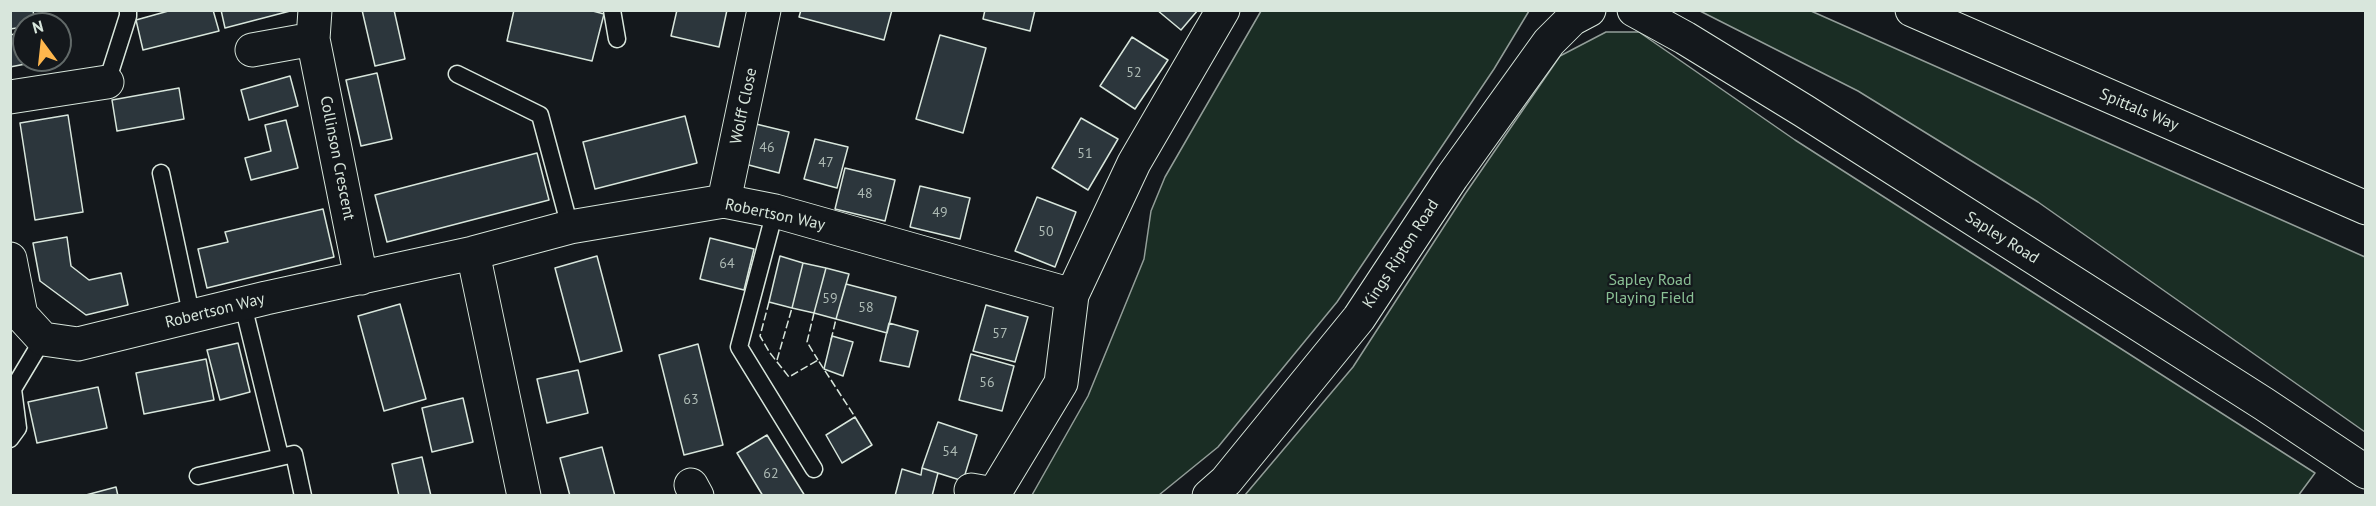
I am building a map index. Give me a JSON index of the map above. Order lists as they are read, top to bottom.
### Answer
{
  "streets": {
    "main road": [
      "Wolff Close",
      "Spittals Way",
      "Collinson Crescent",
      "Robertson Way",
      "Sapley Road",
      "Kings Ripton Road"
    ]
  },
  "crossings": [
    ["Wolff Close", "Robertson Way"],
    ["Collinson Crescent", "Robertson Way"]
  ],
  "parks": ["Sapley Road Playing Field"],
  "house_numbers": [
    "52",
    "46",
    "51",
    "47",
    "48",
    "49",
    "50",
    "64",
    "59",
    "58",
    "57",
    "56",
    "63",
    "54",
    "62"
  ],
  "north": "top"
}
